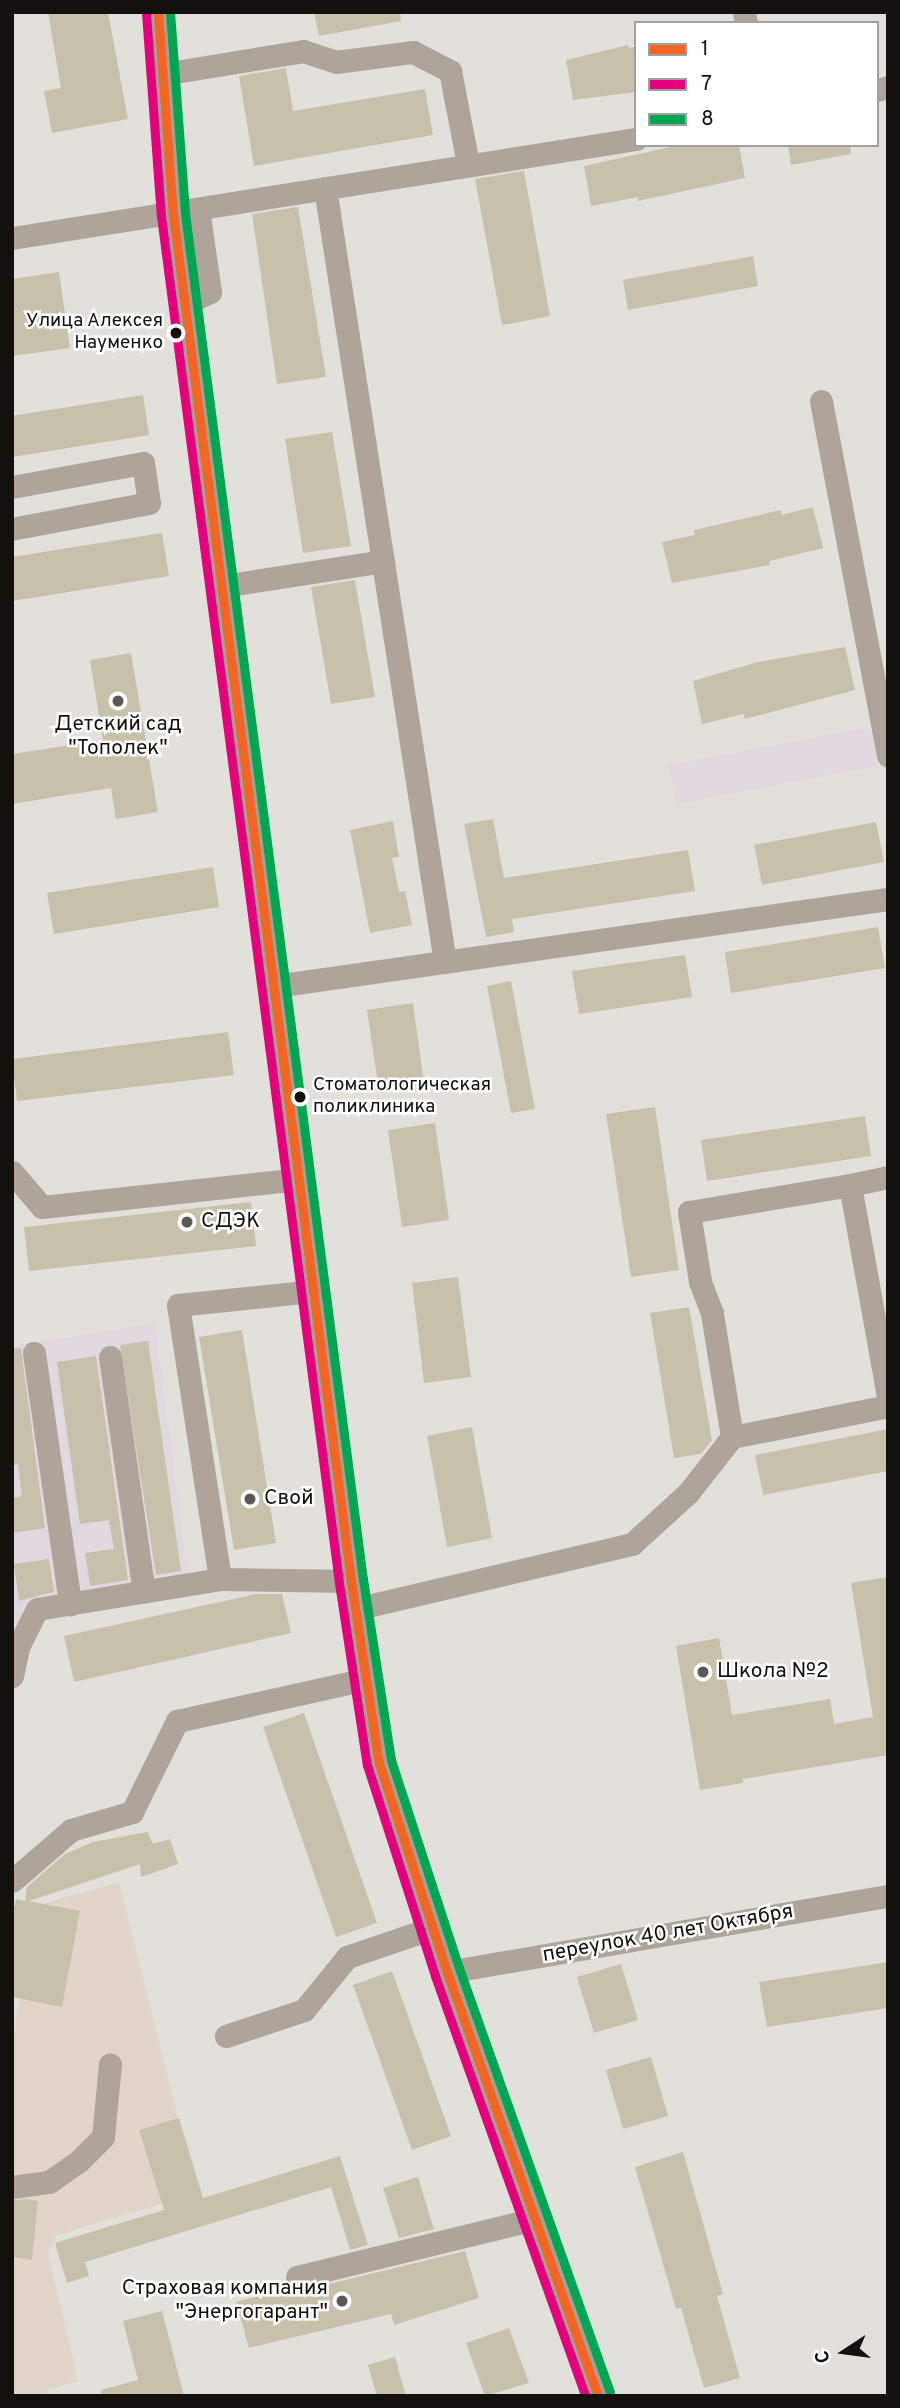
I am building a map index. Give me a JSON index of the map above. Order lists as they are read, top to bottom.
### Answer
{
  "streets": {
    "street": ["переулок 40 лет Октября"]
  },
  "places": [
    "Улица Алексея Науменко",
    "Детский сад \"Тополек\"",
    "Стоматологическая поликлиника",
    "СДЭК",
    "Свой",
    "Школа №2",
    "Страховая компания \"Энергогарант\""
  ],
  "lines": ["transit line 1", "transit line 8", "transit line 7"],
  "legend": ["1", "7", "8"],
  "north": "left"
}
